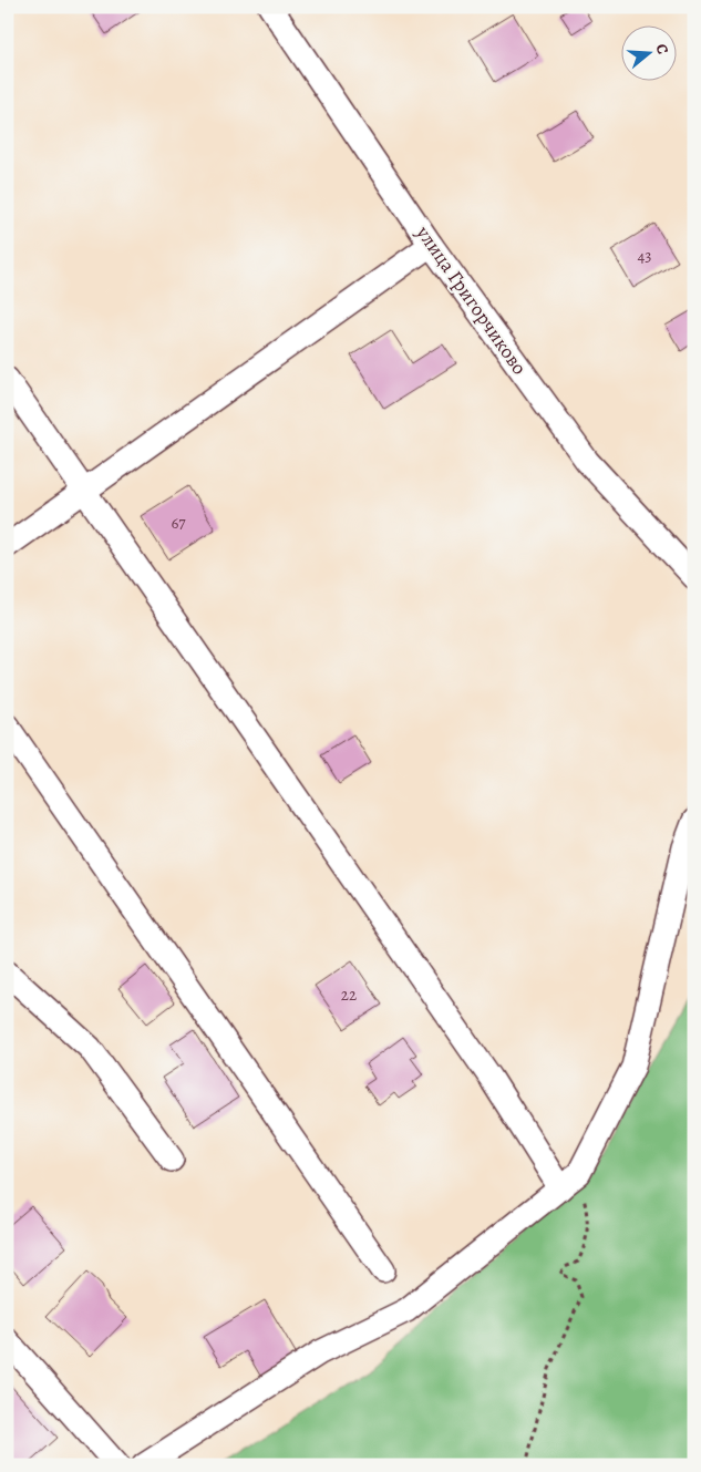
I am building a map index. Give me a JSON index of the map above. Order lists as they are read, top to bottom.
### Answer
{
  "streets": {
    "street": ["улица Григорчиково"]
  },
  "house_numbers": ["43", "67", "22"],
  "north": "right"
}
